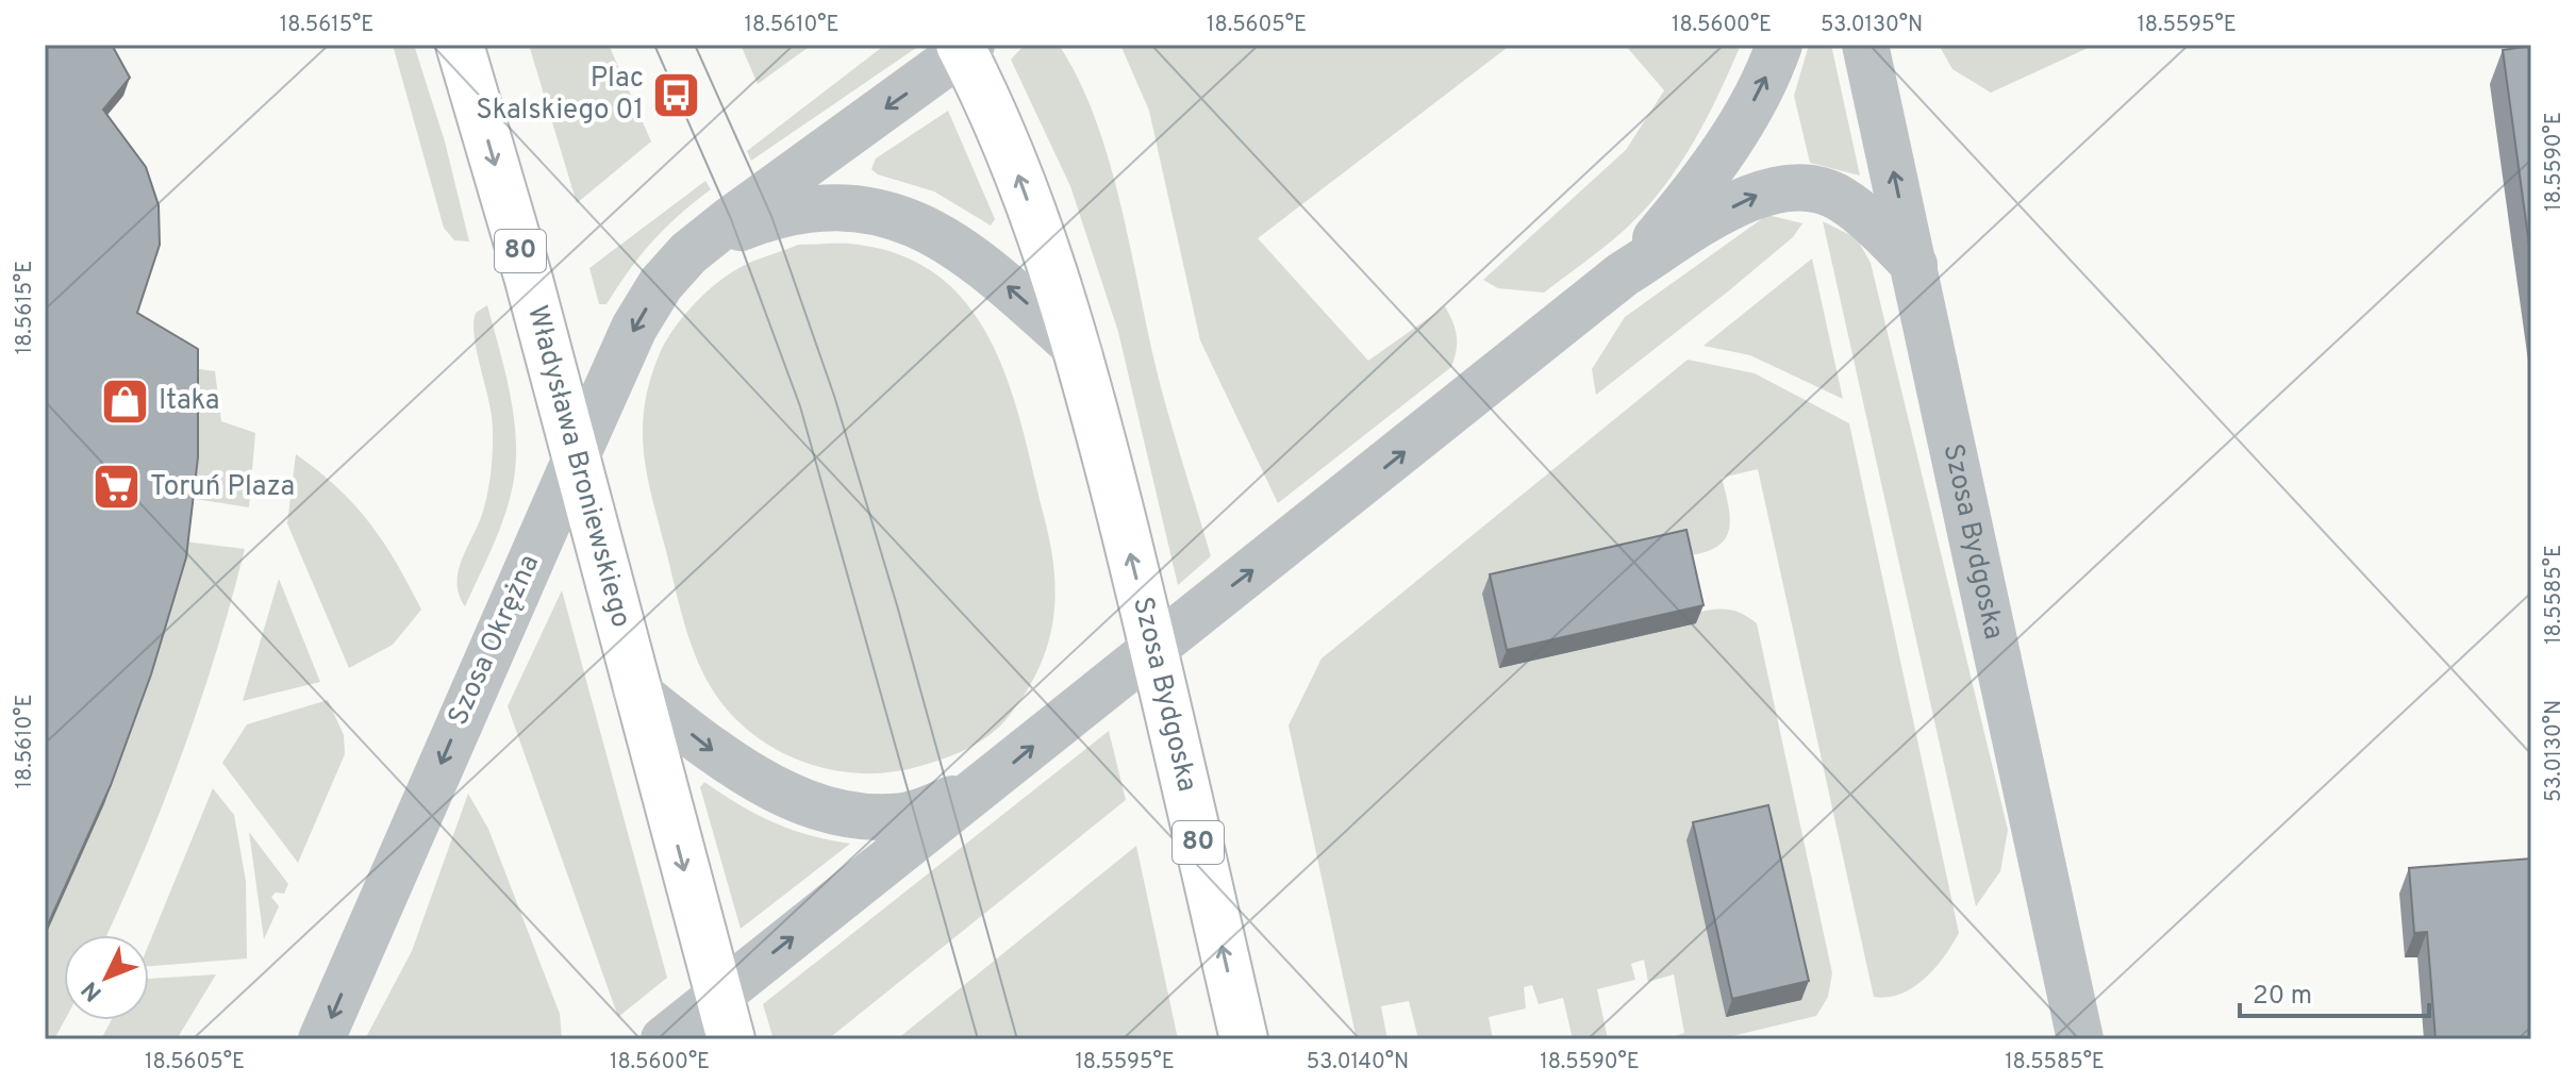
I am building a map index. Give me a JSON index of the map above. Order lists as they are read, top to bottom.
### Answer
{
  "streets": {
    "main road": ["80", "Władysława Broniewskiego", "Szosa Bydgoska"],
    "street": ["Szosa Okrężna"]
  },
  "crossings": [
    ["80", "Władysława Broniewskiego"],
    ["80", "Szosa Bydgoska"],
    ["80", "Szosa Okrężna"],
    ["Władysława Broniewskiego", "Szosa Okrężna"],
    ["Szosa Bydgoska", "Szosa Okrężna"]
  ],
  "one_way": ["Władysława Broniewskiego", "Szosa Bydgoska", "Szosa Okrężna"],
  "places": {
    "bus stop": ["Plac Skalskiego 01"],
    "shop": ["Itaka"],
    "supermarket": ["Toruń Plaza"]
  },
  "scale_bar": "20 m",
  "north": "bottom left",
  "coordinates": [
    "18.5615°E",
    "18.5610°E",
    "18.5605°E",
    "18.5600°E",
    "53.0130°N",
    "18.5595°E",
    "18.5590°E",
    "18.5585°E",
    "53.0140°N"
  ]
}
